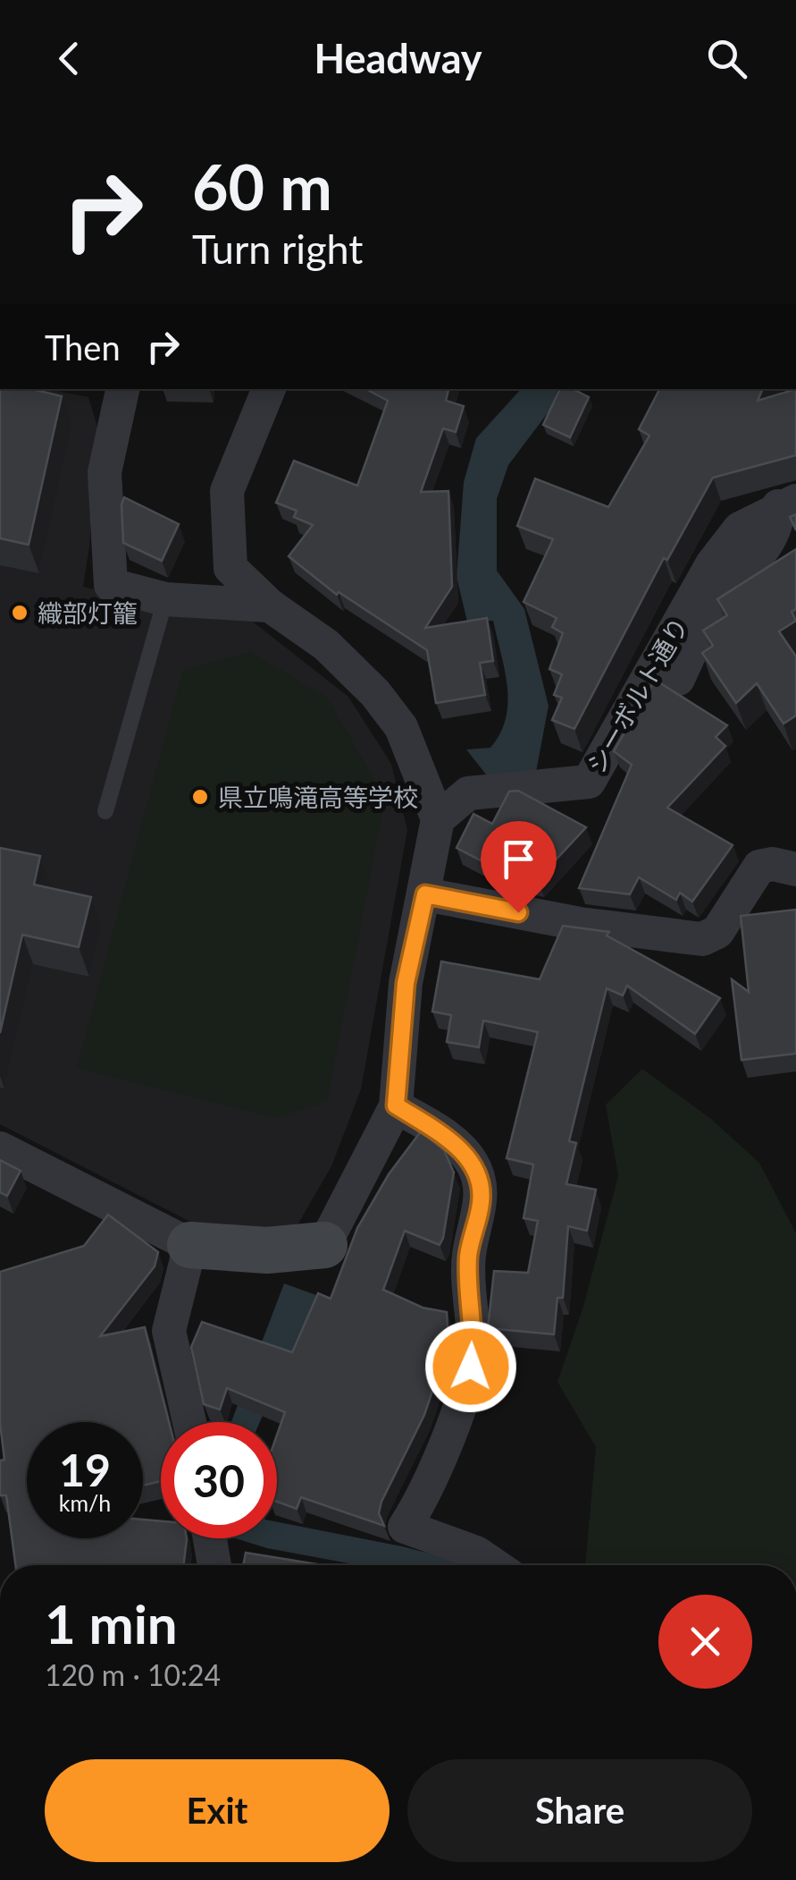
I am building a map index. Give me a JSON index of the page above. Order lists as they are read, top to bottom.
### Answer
{
  "streets": {
    "street": ["シーボルト通り"]
  },
  "places": ["織部灯籠", "県立鳴滝高等学校"],
  "page": {
    "header": "Headway",
    "turn": ["60 m", "Turn right"],
    "then": "Then",
    "speed": "19 km/h",
    "limit": "30",
    "heading": ["1 min", "120 m · 10:24"],
    "buttons": ["Exit", "Share"]
  }
}
